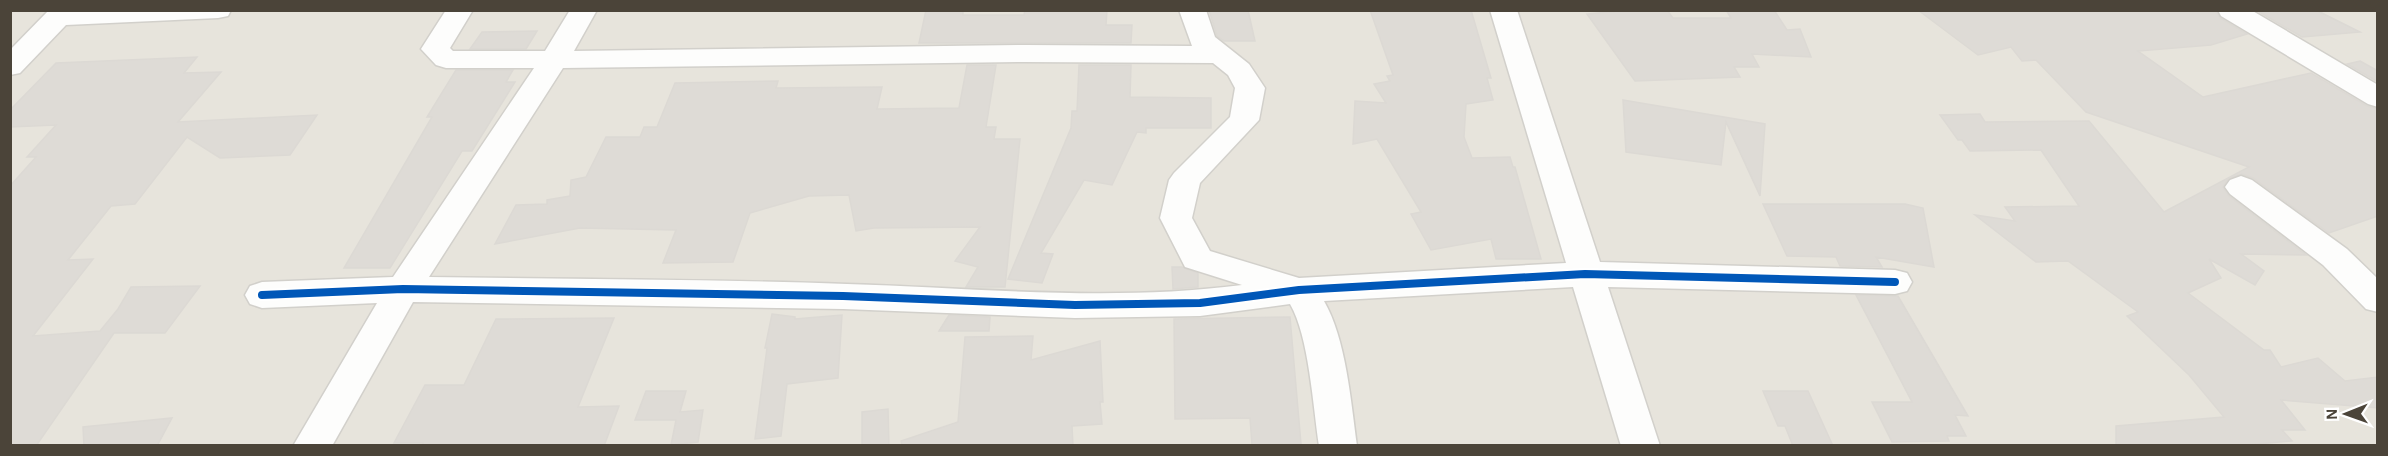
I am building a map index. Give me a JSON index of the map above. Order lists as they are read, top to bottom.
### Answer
{
  "north": "left"
}
